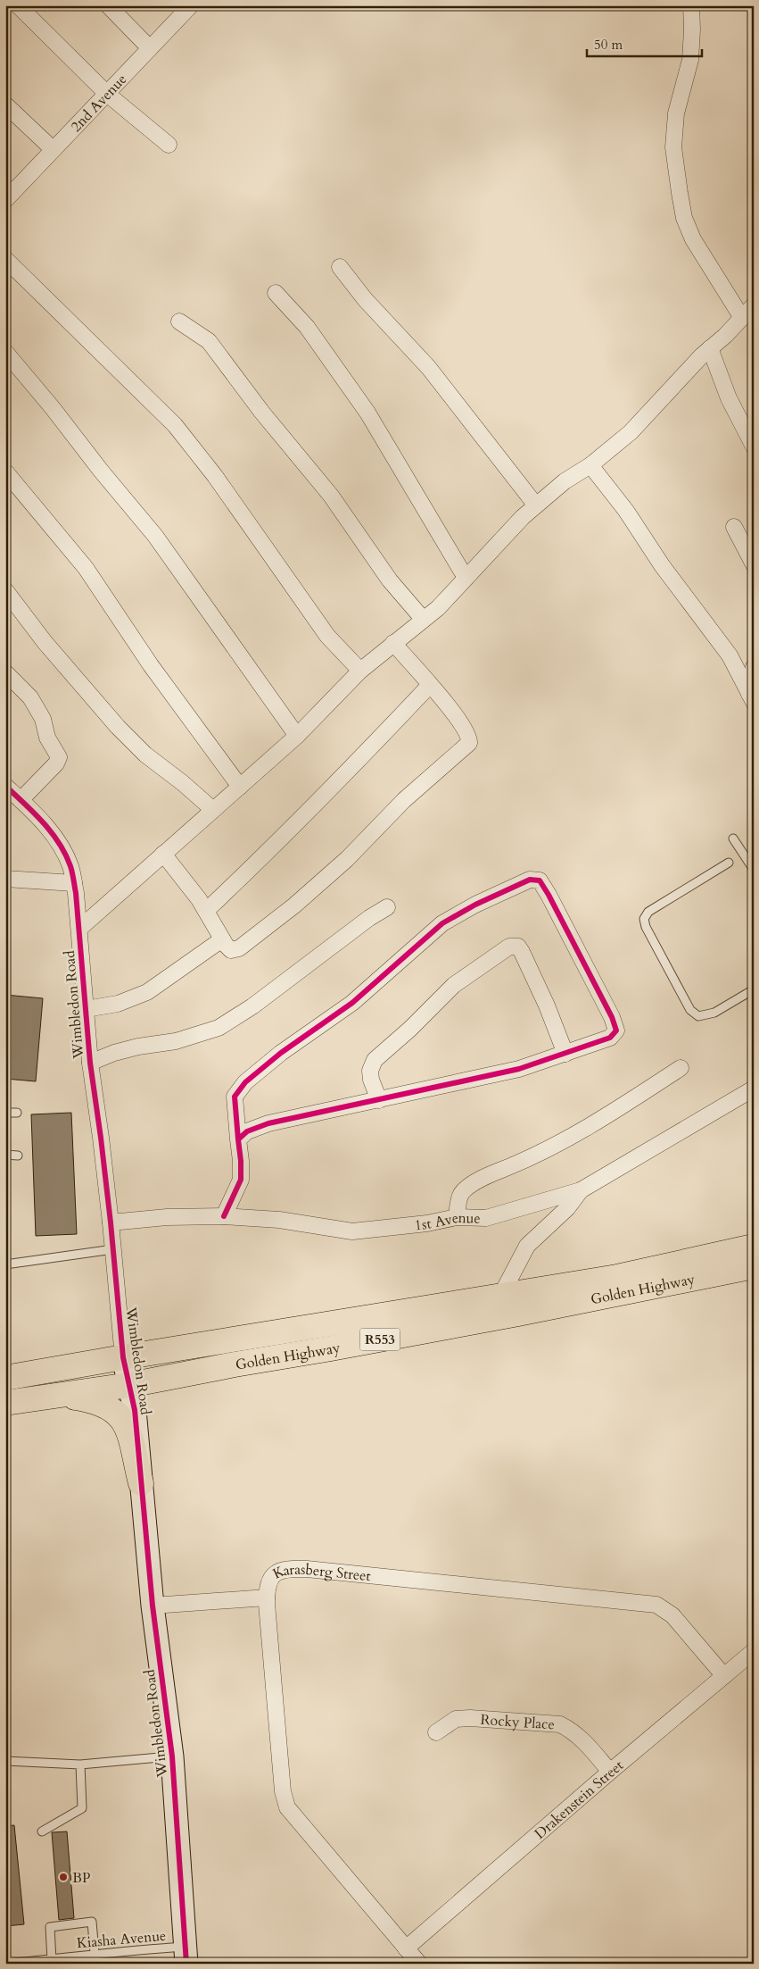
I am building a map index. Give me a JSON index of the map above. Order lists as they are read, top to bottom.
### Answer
{
  "streets": {
    "main road": ["Golden Highway", "R553"],
    "street": [
      "2nd Avenue",
      "Wimbledon Road",
      "1st Avenue",
      "Karasberg Street",
      "Rocky Place",
      "Drakenstein Street"
    ],
    "lane": ["Kiasha Avenue"]
  },
  "crossings": [
    ["Wimbledon Road", "1st Avenue"],
    ["Wimbledon Road", "Golden Highway"],
    ["Wimbledon Road", "Kiasha Avenue"],
    ["Karasberg Street", "Drakenstein Street"],
    ["Rocky Place", "Drakenstein Street"]
  ],
  "places": ["BP"],
  "scale_bar": "50 m"
}
